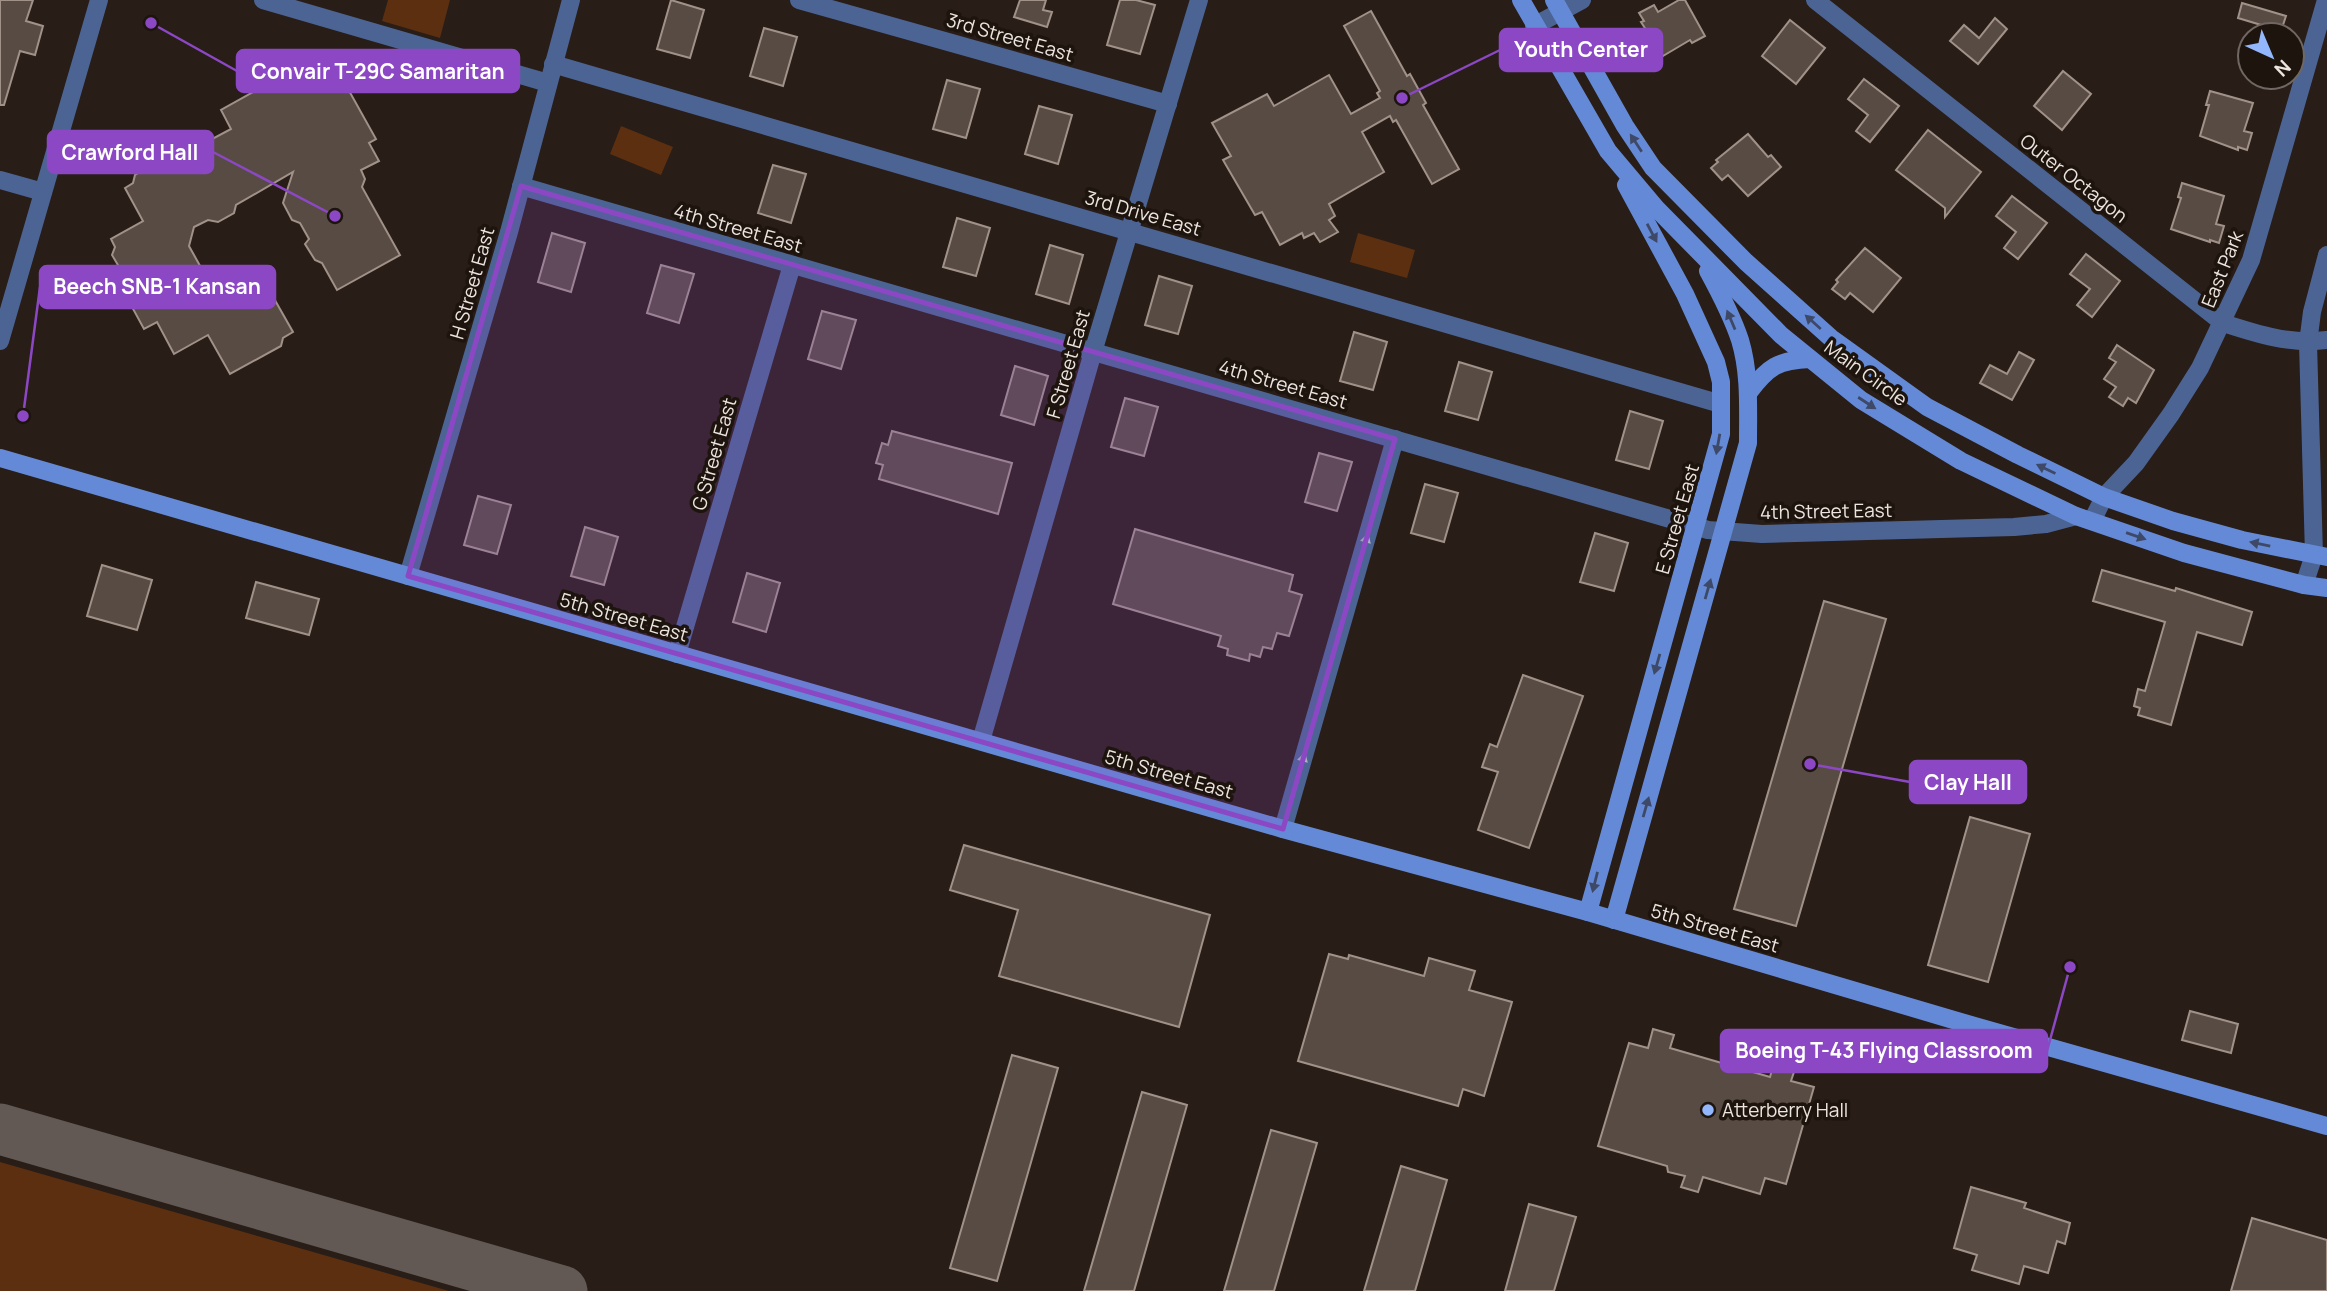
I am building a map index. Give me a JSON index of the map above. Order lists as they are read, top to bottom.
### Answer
{
  "streets": {
    "street": [
      "3rd Street East",
      "Outer Octagon",
      "3rd Drive East",
      "4th Street East",
      "East Park",
      "H Street East",
      "F Street East",
      "Main Circle",
      "G Street East",
      "E Street East",
      "5th Street East"
    ]
  },
  "crossings": [
    ["3rd Street East", "F Street East"],
    ["Outer Octagon", "East Park"],
    ["3rd Drive East", "H Street East"],
    ["3rd Drive East", "F Street East"],
    ["3rd Drive East", "E Street East"],
    ["4th Street East", "East Park"],
    ["4th Street East", "H Street East"],
    ["4th Street East", "F Street East"],
    ["4th Street East", "Main Circle"],
    ["4th Street East", "G Street East"],
    ["4th Street East", "E Street East"],
    ["East Park", "Main Circle"],
    ["H Street East", "5th Street East"],
    ["F Street East", "5th Street East"],
    ["Main Circle", "E Street East"],
    ["G Street East", "5th Street East"],
    ["E Street East", "5th Street East"]
  ],
  "places": [
    "Convair T-29C Samaritan",
    "Youth Center",
    "Crawford Hall",
    "Beech SNB-1 Kansan",
    "Clay Hall",
    "Boeing T-43 Flying Classroom",
    "Atterberry Hall"
  ],
  "north": "bottom right"
}
